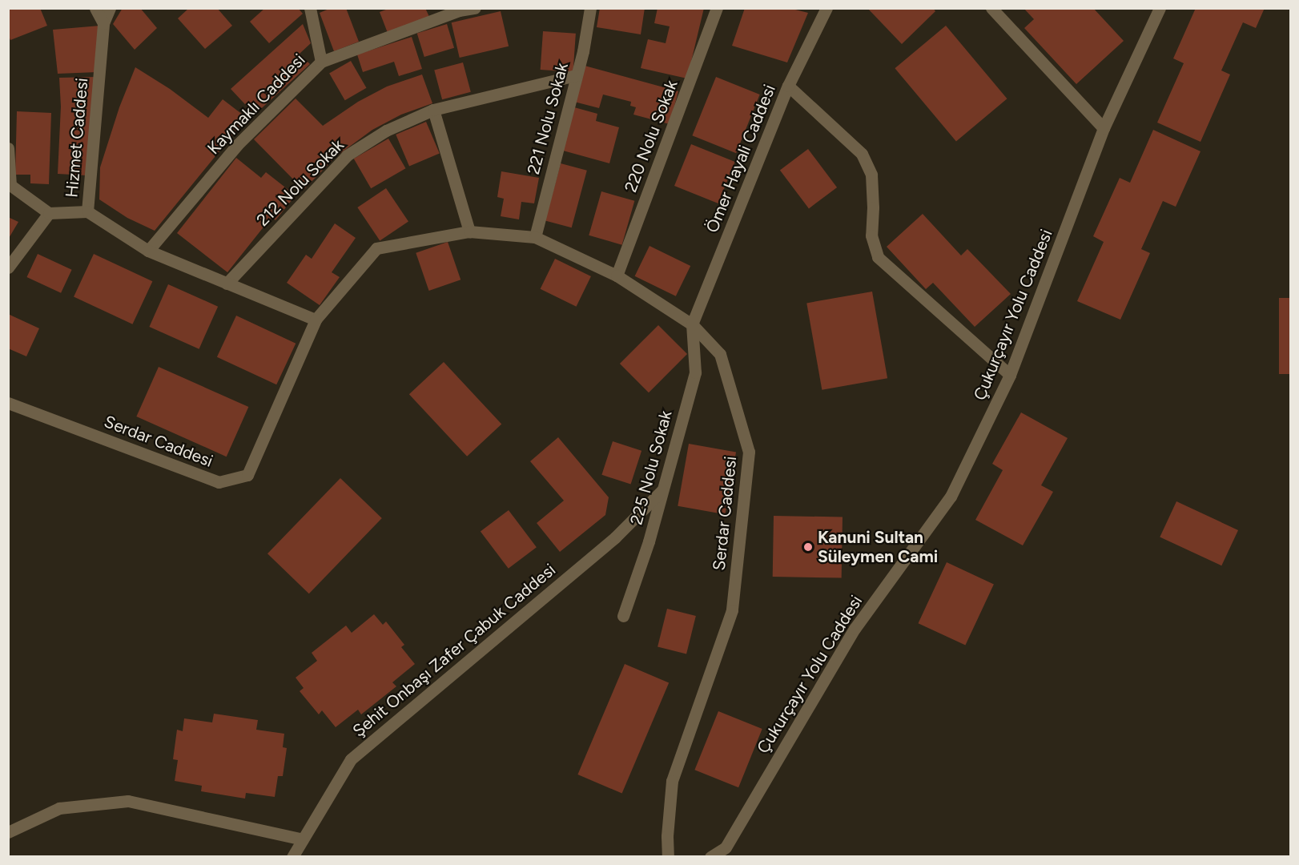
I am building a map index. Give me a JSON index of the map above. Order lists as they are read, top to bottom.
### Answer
{
  "streets": {
    "street": [
      "Kaymaklı Caddesi",
      "221 Nolu Sokak",
      "220 Nolu Sokak",
      "Hizmet Caddesi",
      "Ömer Hayali Caddesi",
      "212 Nolu Sokak",
      "Çukurçayır Yolu Caddesi",
      "Serdar Caddesi",
      "225 Nolu Sokak",
      "Şehit Onbaşı Zafer Çabuk Caddesi"
    ]
  },
  "crossings": [
    ["221 Nolu Sokak", "212 Nolu Sokak"],
    ["221 Nolu Sokak", "Serdar Caddesi"],
    ["220 Nolu Sokak", "Serdar Caddesi"],
    ["Ömer Hayali Caddesi", "Serdar Caddesi"],
    ["Ömer Hayali Caddesi", "225 Nolu Sokak"],
    ["Serdar Caddesi", "225 Nolu Sokak"],
    ["225 Nolu Sokak", "Şehit Onbaşı Zafer Çabuk Caddesi"]
  ],
  "places": ["Kanuni Sultan Süleymen Cami"]
}
